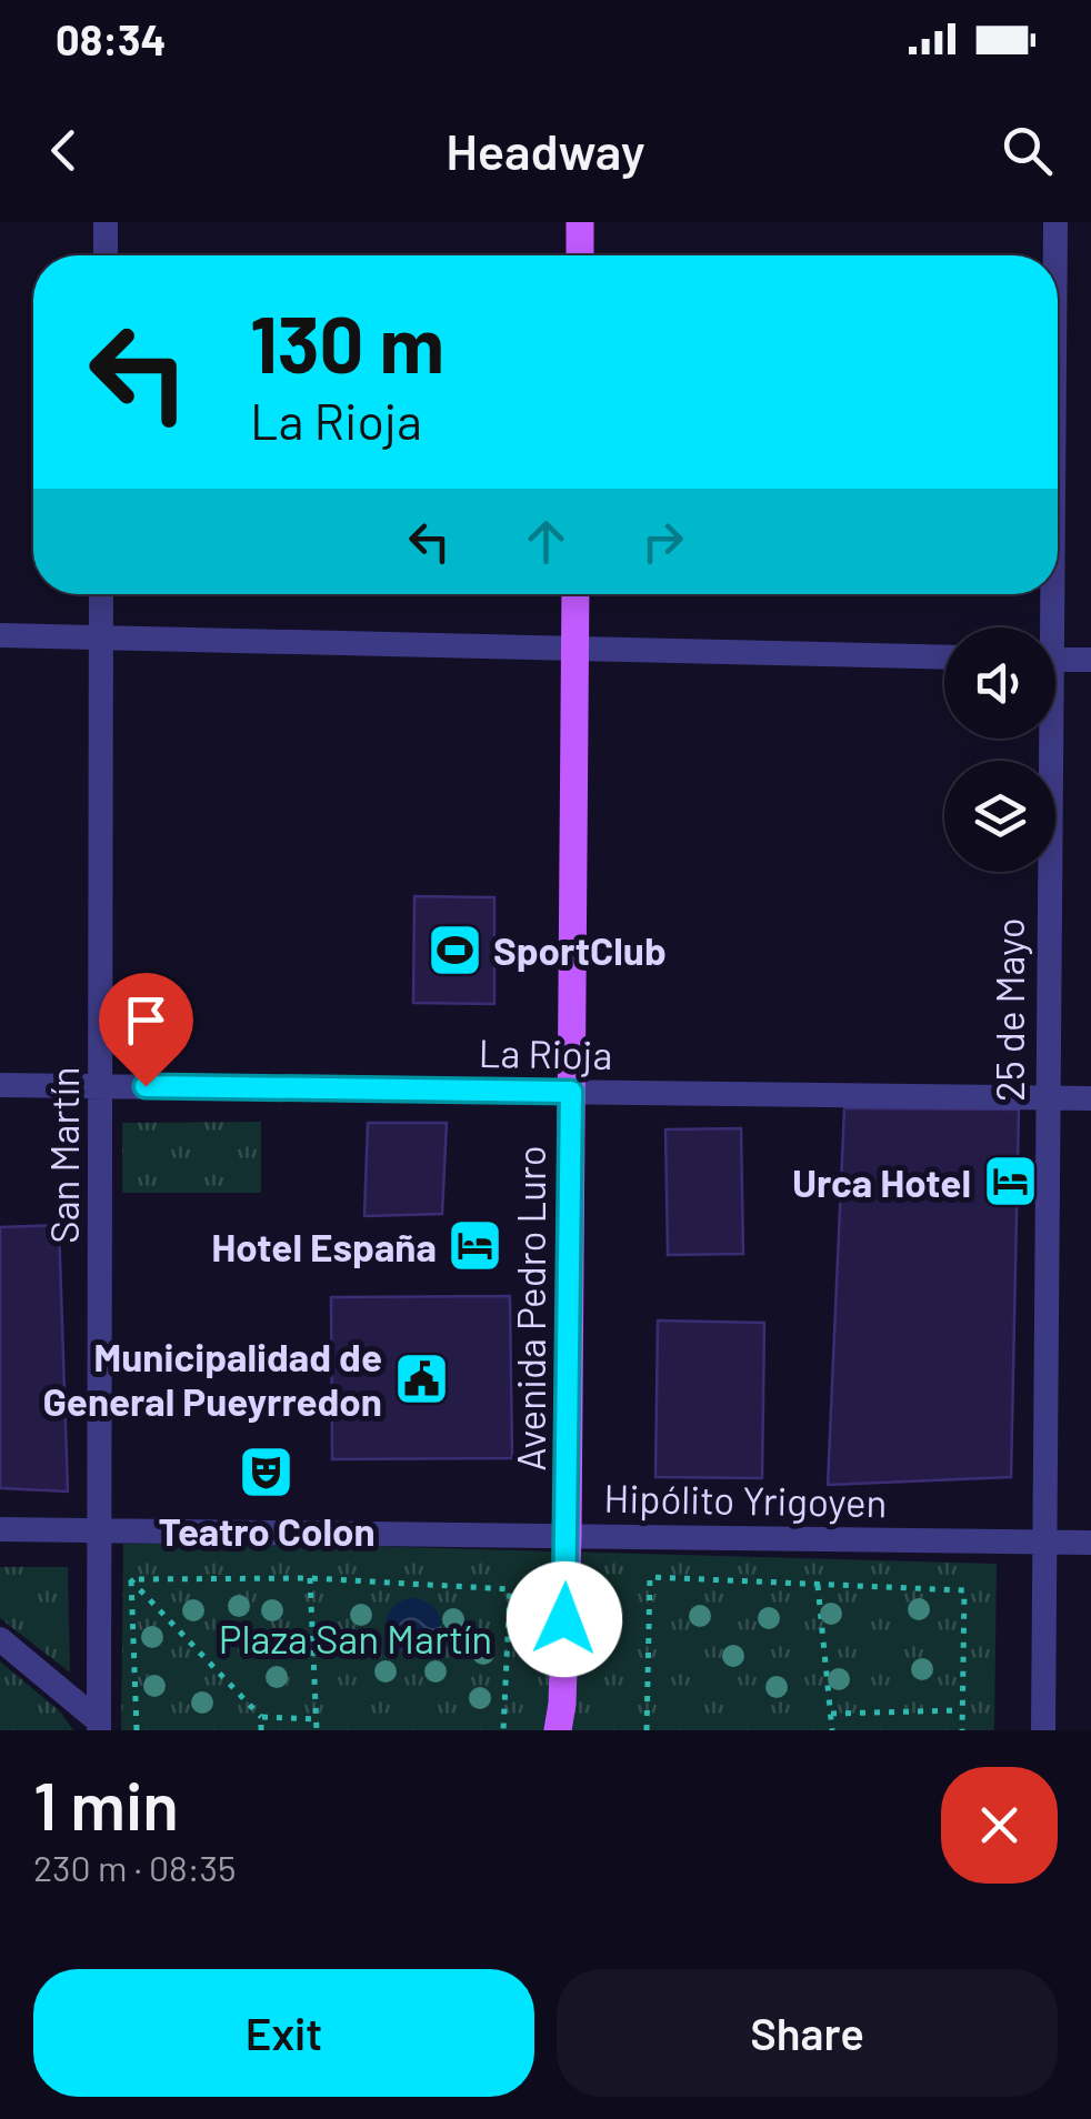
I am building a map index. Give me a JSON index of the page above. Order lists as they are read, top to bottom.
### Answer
{
  "streets": {
    "main road": ["Avenida Pedro Luro"],
    "street": [
      "25 de Mayo",
      "La Rioja",
      "San Martín",
      "Hipólito Yrigoyen"
    ]
  },
  "crossings": [
    ["25 de Mayo", "La Rioja"],
    ["25 de Mayo", "Hipólito Yrigoyen"],
    ["La Rioja", "San Martín"],
    ["La Rioja", "Avenida Pedro Luro"],
    ["San Martín", "Hipólito Yrigoyen"],
    ["Avenida Pedro Luro", "Hipólito Yrigoyen"]
  ],
  "parks": ["Plaza San Martín"],
  "places": {
    "sports": ["SportClub"],
    "hotel": ["Urca Hotel", "Hotel España"],
    "public building": ["Municipalidad de General Pueyrredon"],
    "theatre": ["Teatro Colon"]
  },
  "page": {
    "status": "08:34",
    "header": "Headway",
    "turn": ["130 m", "La Rioja"],
    "heading": ["1 min", "230 m · 08:35"],
    "buttons": ["Exit", "Share"]
  }
}
